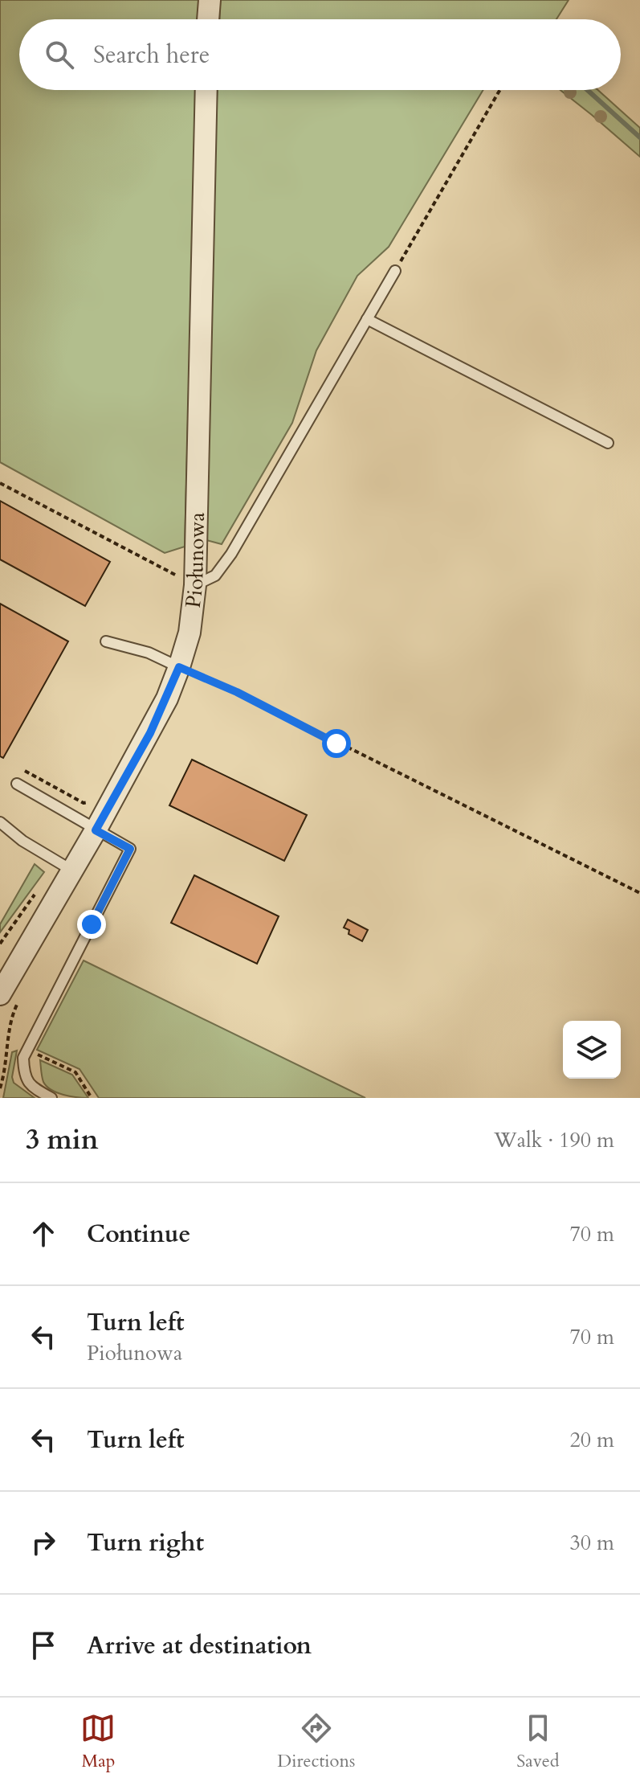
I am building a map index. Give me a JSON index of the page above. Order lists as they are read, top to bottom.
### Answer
{
  "streets": {
    "street": ["Piołunowa"]
  },
  "page": {
    "search": "Search here",
    "heading": ["3 min", "Walk · 190 m"],
    "list": [
      ["Continue", "70 m"],
      ["Turn left", "Piołunowa", "70 m"],
      ["Turn left", "20 m"],
      ["Turn right", "30 m"],
      "Arrive at destination"
    ],
    "nav": ["Map", "Directions", "Saved"]
  }
}
